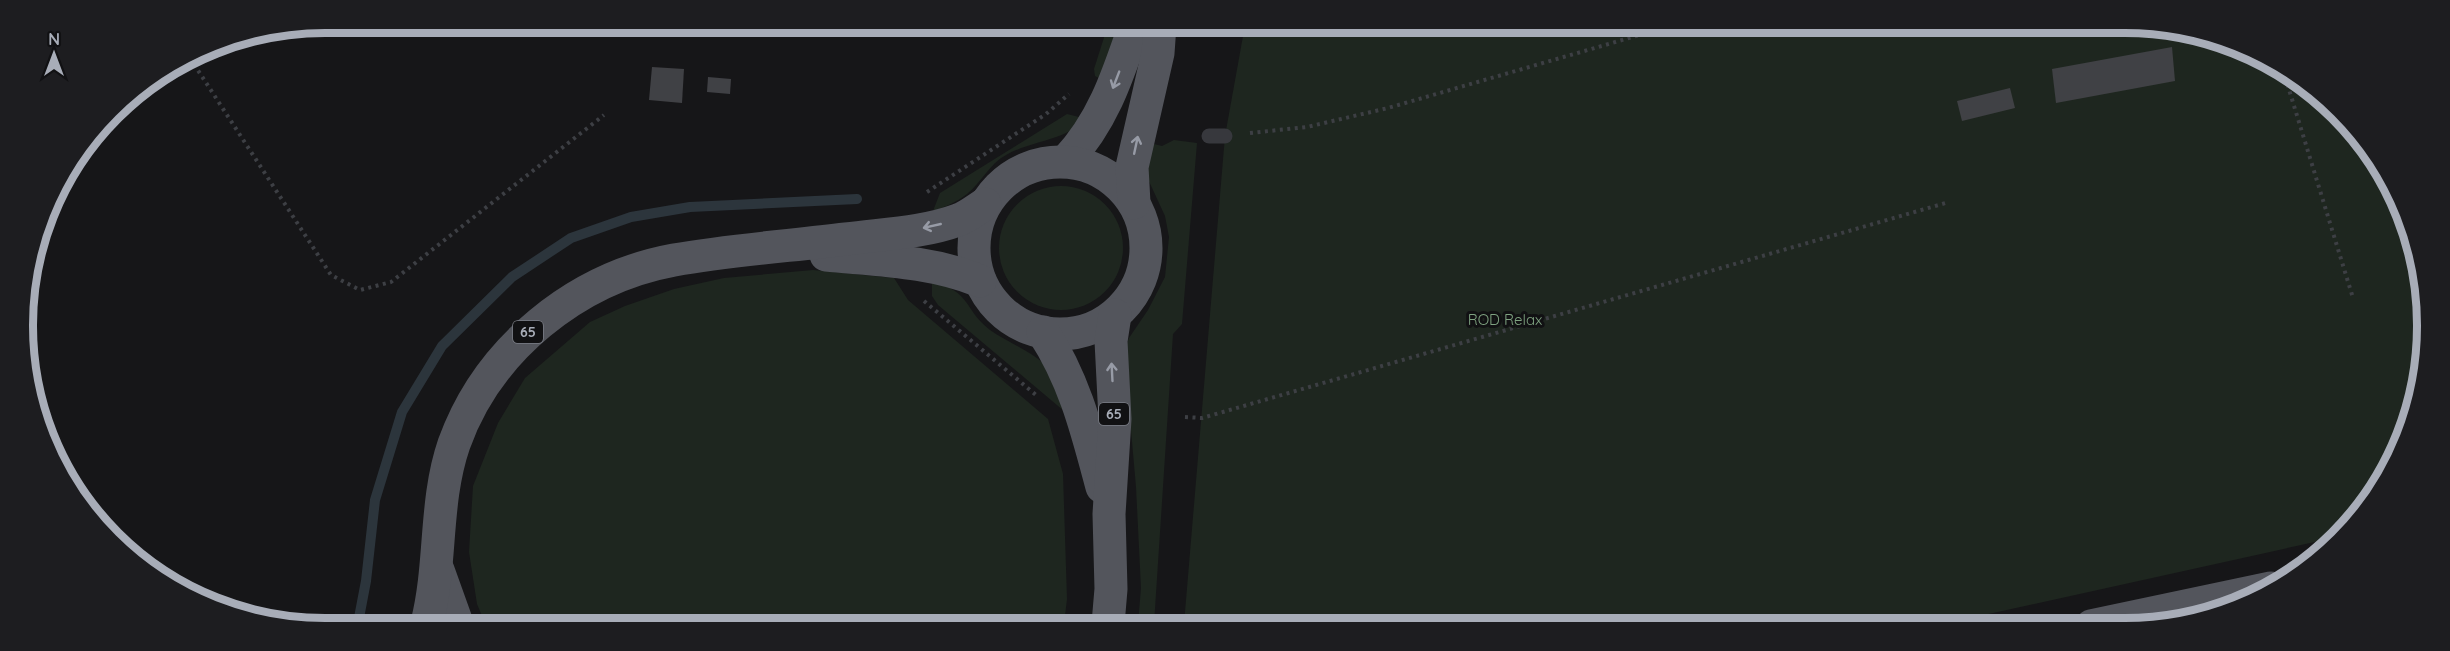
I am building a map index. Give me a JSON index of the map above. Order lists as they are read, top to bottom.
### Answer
{
  "streets": {
    "main road": ["65"]
  },
  "parks": ["ROD Relax"],
  "north": "top"
}
